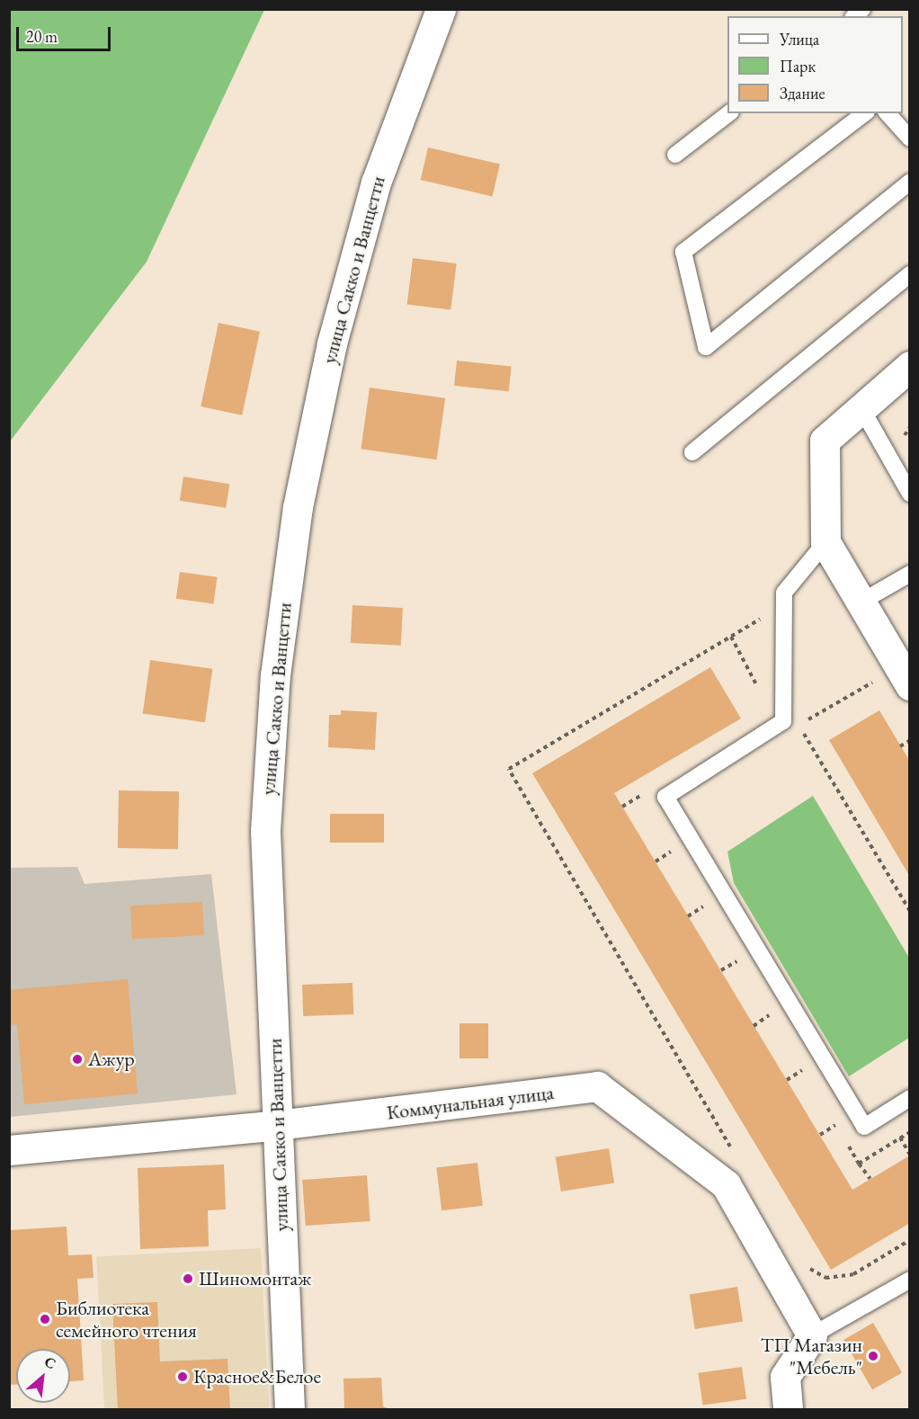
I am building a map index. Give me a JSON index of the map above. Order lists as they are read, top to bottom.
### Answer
{
  "streets": {
    "street": ["улица Сакко и Ванцетти", "Коммунальная улица"]
  },
  "crossings": [
    ["улица Сакко и Ванцетти", "Коммунальная улица"]
  ],
  "places": [
    "Ажур",
    "Шиномонтаж",
    "Библиотека семейного чтения",
    "ТП Магазин \"Мебель\"",
    "Красное&Белое"
  ],
  "legend": ["Улица", "Парк", "Здание"],
  "scale_bar": "20 m",
  "north": "top right"
}
